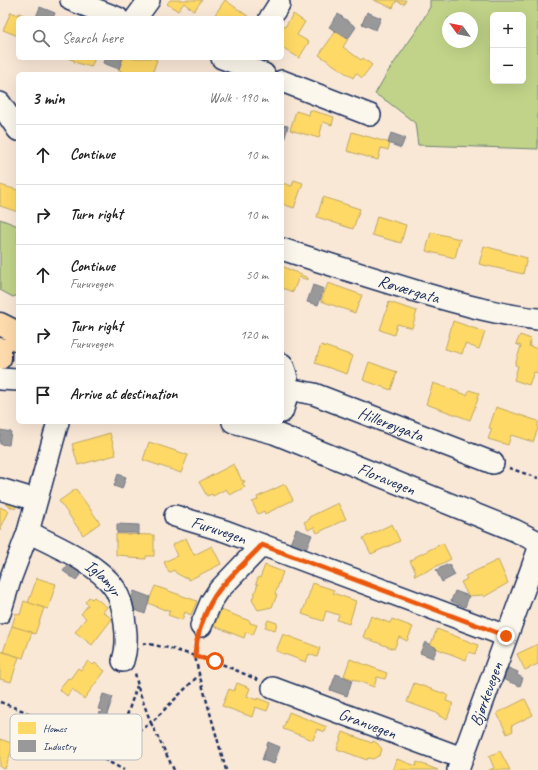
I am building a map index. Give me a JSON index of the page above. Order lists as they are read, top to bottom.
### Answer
{
  "streets": {
    "street": [
      "Røværgata",
      "Hillerøygata",
      "Floravegen",
      "Furuvegen",
      "Iglamyr",
      "Bjørkevegen",
      "Granvegen"
    ]
  },
  "crossings": [
    ["Furuvegen", "Bjørkevegen"],
    ["Bjørkevegen", "Granvegen"]
  ],
  "legend": ["Homes", "Industry"],
  "north": "top left",
  "page": {
    "map_buttons": ["+", "−"],
    "search": "Search here",
    "heading": ["3 min", "Walk · 190 m"],
    "list": [
      ["Continue", "10 m"],
      ["Turn right", "10 m"],
      ["Continue", "Furuvegen", "50 m"],
      ["Turn right", "Furuvegen", "120 m"],
      "Arrive at destination"
    ]
  }
}
